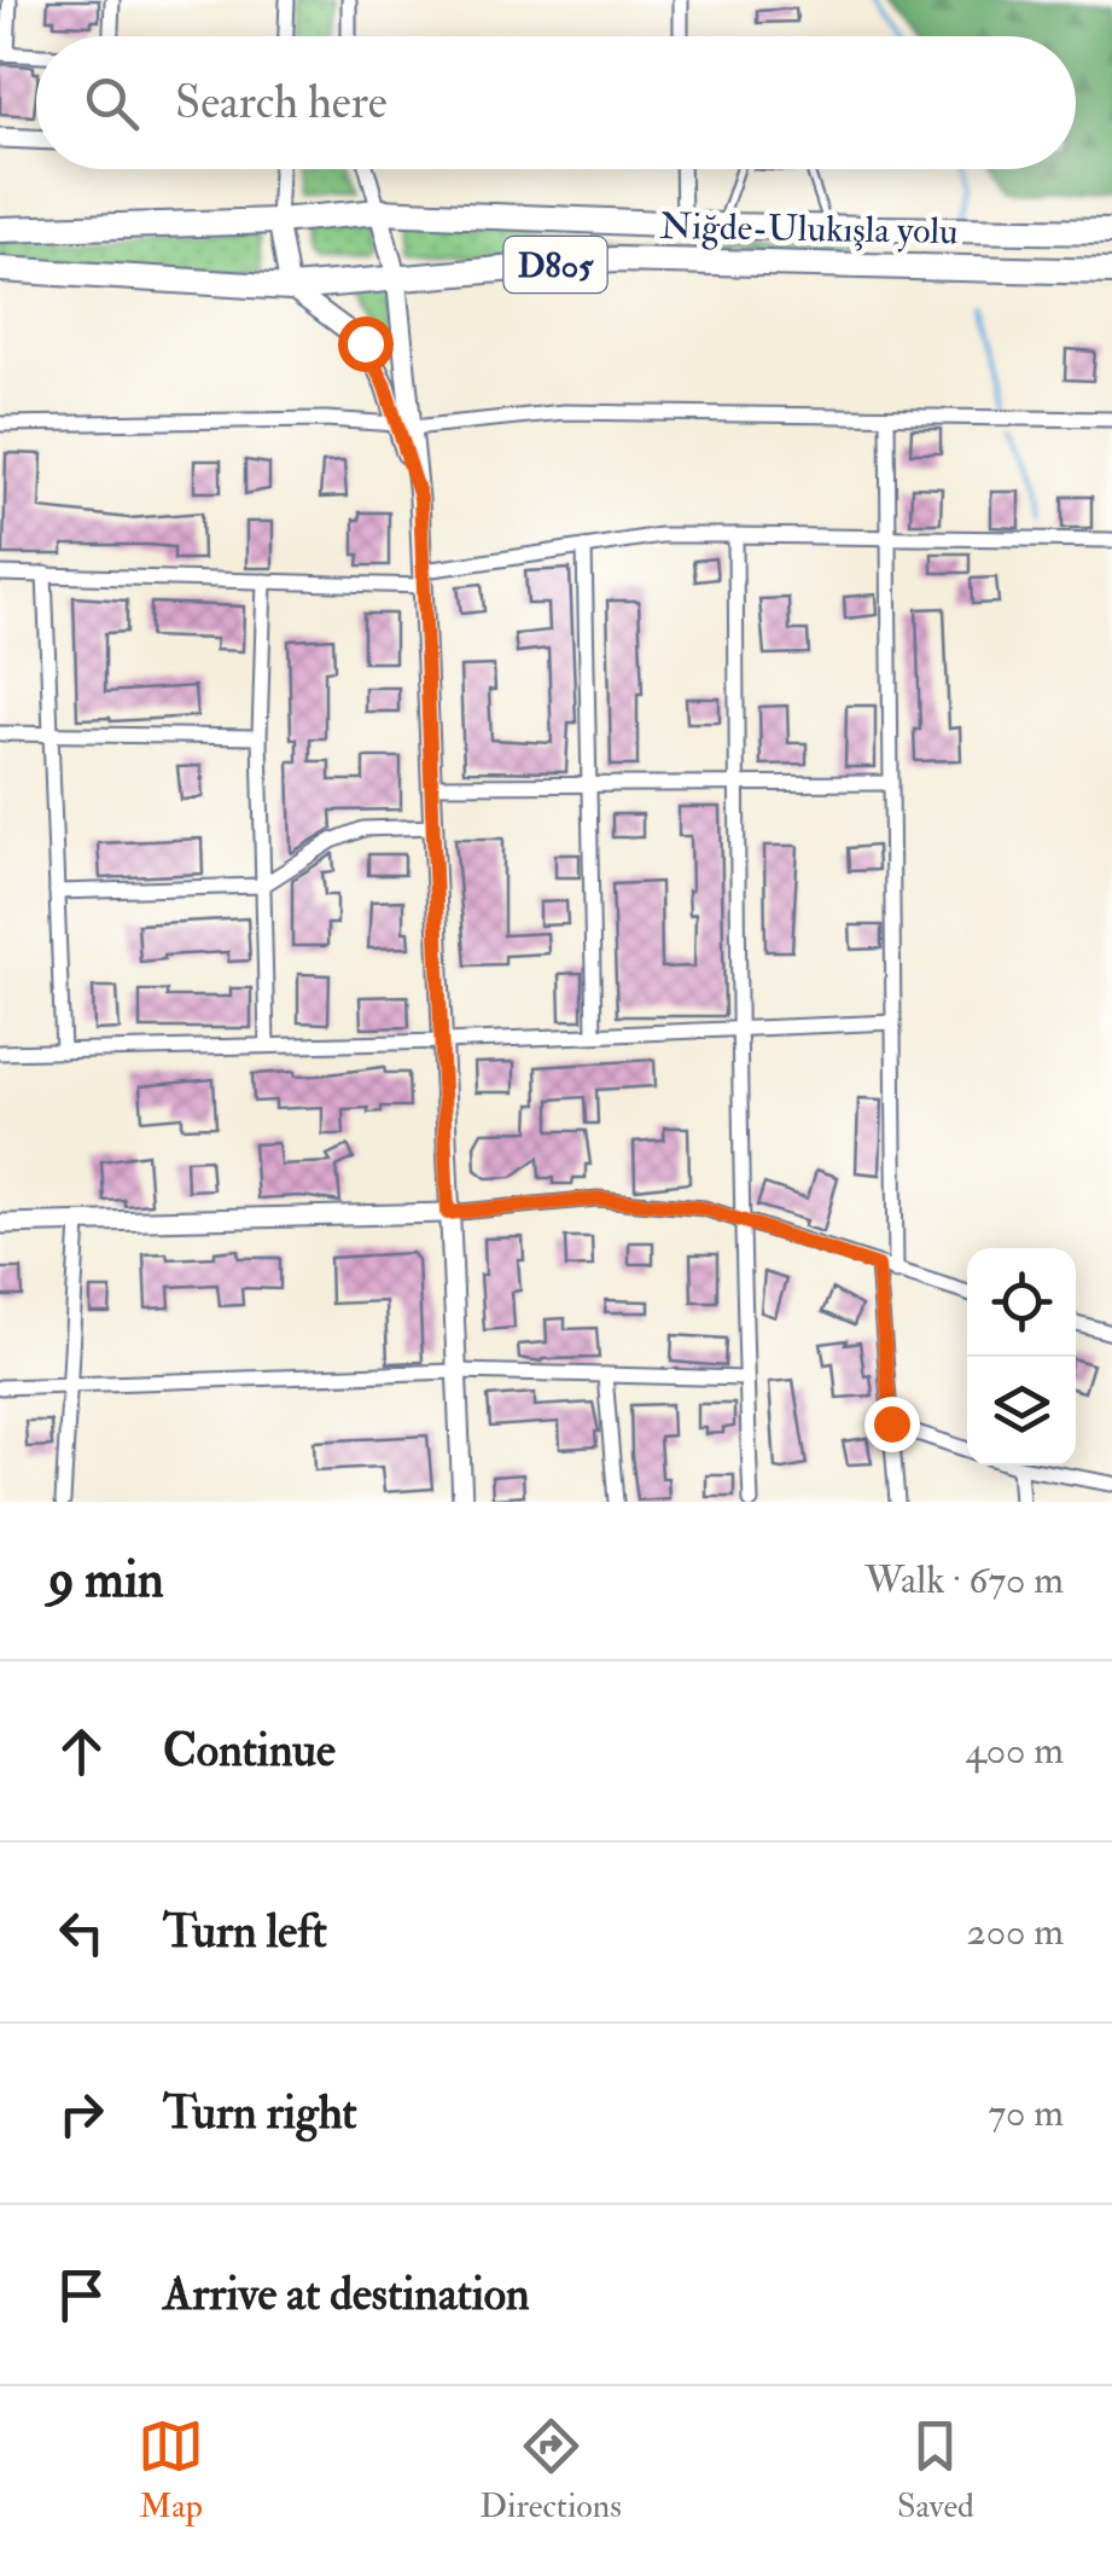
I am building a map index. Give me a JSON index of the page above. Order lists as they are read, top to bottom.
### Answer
{
  "streets": {
    "highway": ["Niğde-Ulukışla yolu", "D805"]
  },
  "page": {
    "search": "Search here",
    "heading": ["9 min", "Walk · 670 m"],
    "list": [
      ["Continue", "400 m"],
      ["Turn left", "200 m"],
      ["Turn right", "70 m"],
      "Arrive at destination"
    ],
    "nav": ["Map", "Directions", "Saved"]
  }
}
